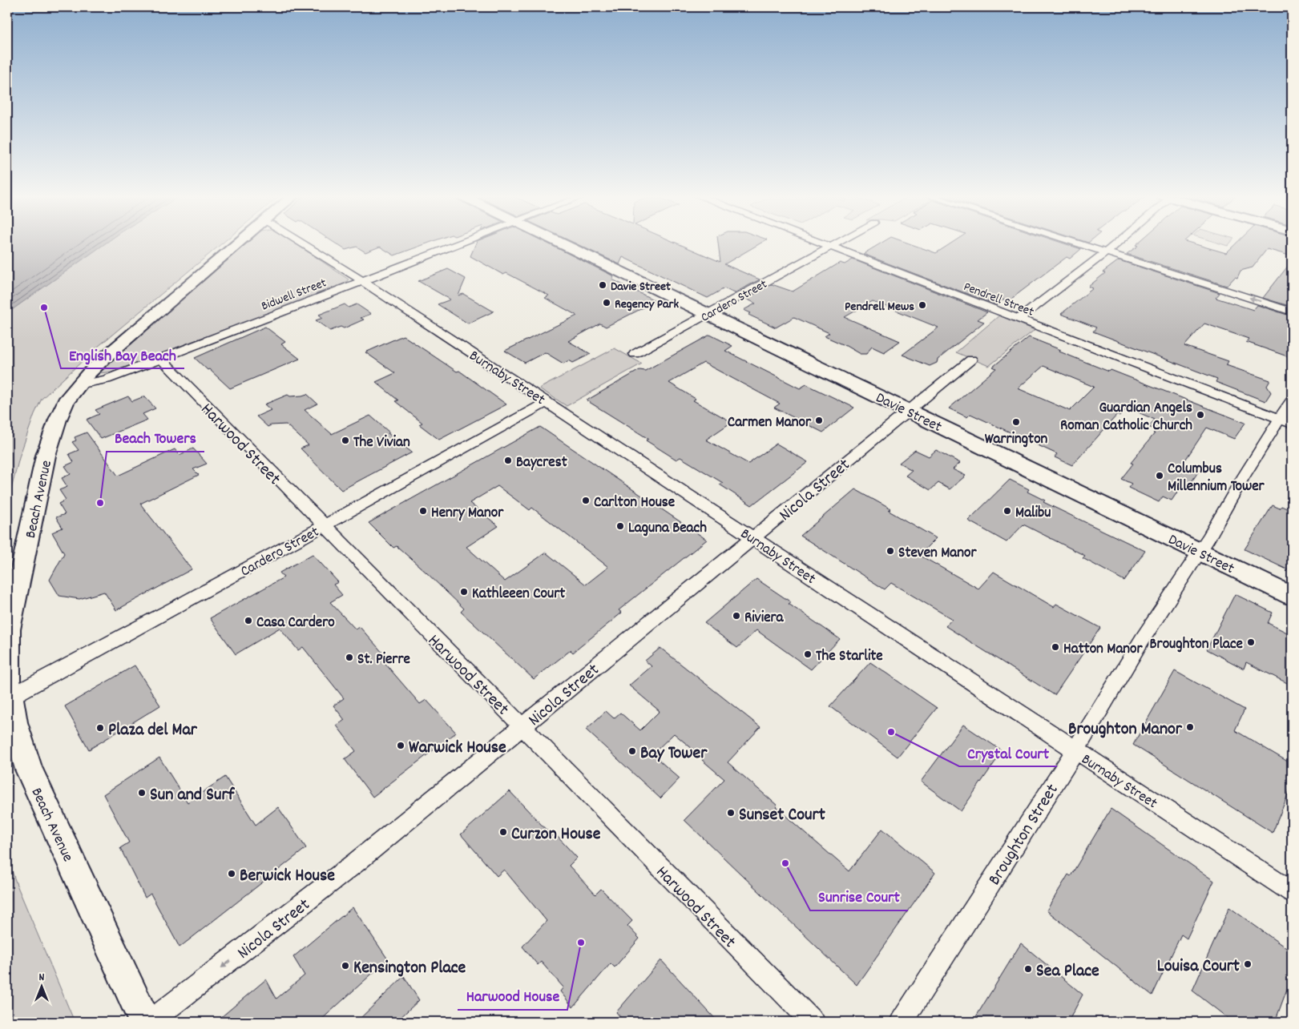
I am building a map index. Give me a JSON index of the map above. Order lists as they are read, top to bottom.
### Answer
{
  "streets": {
    "street": [
      "Bidwell Street",
      "Pendrell Street",
      "Cardero Street",
      "Burnaby Street",
      "Davie Street",
      "Harwood Street",
      "Nicola Street",
      "Beach Avenue",
      "Broughton Street"
    ]
  },
  "crossings": [
    ["Bidwell Street", "Burnaby Street"],
    ["Bidwell Street", "Harwood Street"],
    ["Bidwell Street", "Beach Avenue"],
    ["Pendrell Street", "Cardero Street"],
    ["Pendrell Street", "Broughton Street"],
    ["Cardero Street", "Burnaby Street"],
    ["Cardero Street", "Davie Street"],
    ["Cardero Street", "Harwood Street"],
    ["Cardero Street", "Beach Avenue"],
    ["Burnaby Street", "Nicola Street"],
    ["Burnaby Street", "Broughton Street"],
    ["Davie Street", "Nicola Street"],
    ["Davie Street", "Broughton Street"],
    ["Harwood Street", "Nicola Street"]
  ],
  "one_way": ["Nicola Street"],
  "places": [
    "Davie Street",
    "Regency Park",
    "Pendrell Mews",
    "English Bay Beach",
    "Guardian Angels Roman Catholic Church",
    "Carmen Manor",
    "Warrington",
    "The Vivian",
    "Baycrest",
    "Columbus Millennium Tower",
    "Carlton House",
    "Beach Towers",
    "Henry Manor",
    "Malibu",
    "Laguna Beach",
    "Steven Manor",
    "Kathleeen Court",
    "Riviera",
    "Casa Cardero",
    "Broughton Place",
    "Hatton Manor",
    "The Starlite",
    "St. Pierre",
    "Broughton Manor",
    "Plaza del Mar",
    "Crystal Court",
    "Warwick House",
    "Bay Tower",
    "Sun and Surf",
    "Sunset Court",
    "Curzon House",
    "Sunrise Court",
    "Berwick House",
    "Harwood House",
    "Louisa Court",
    "Kensington Place",
    "Sea Place"
  ],
  "north": "top"
}
